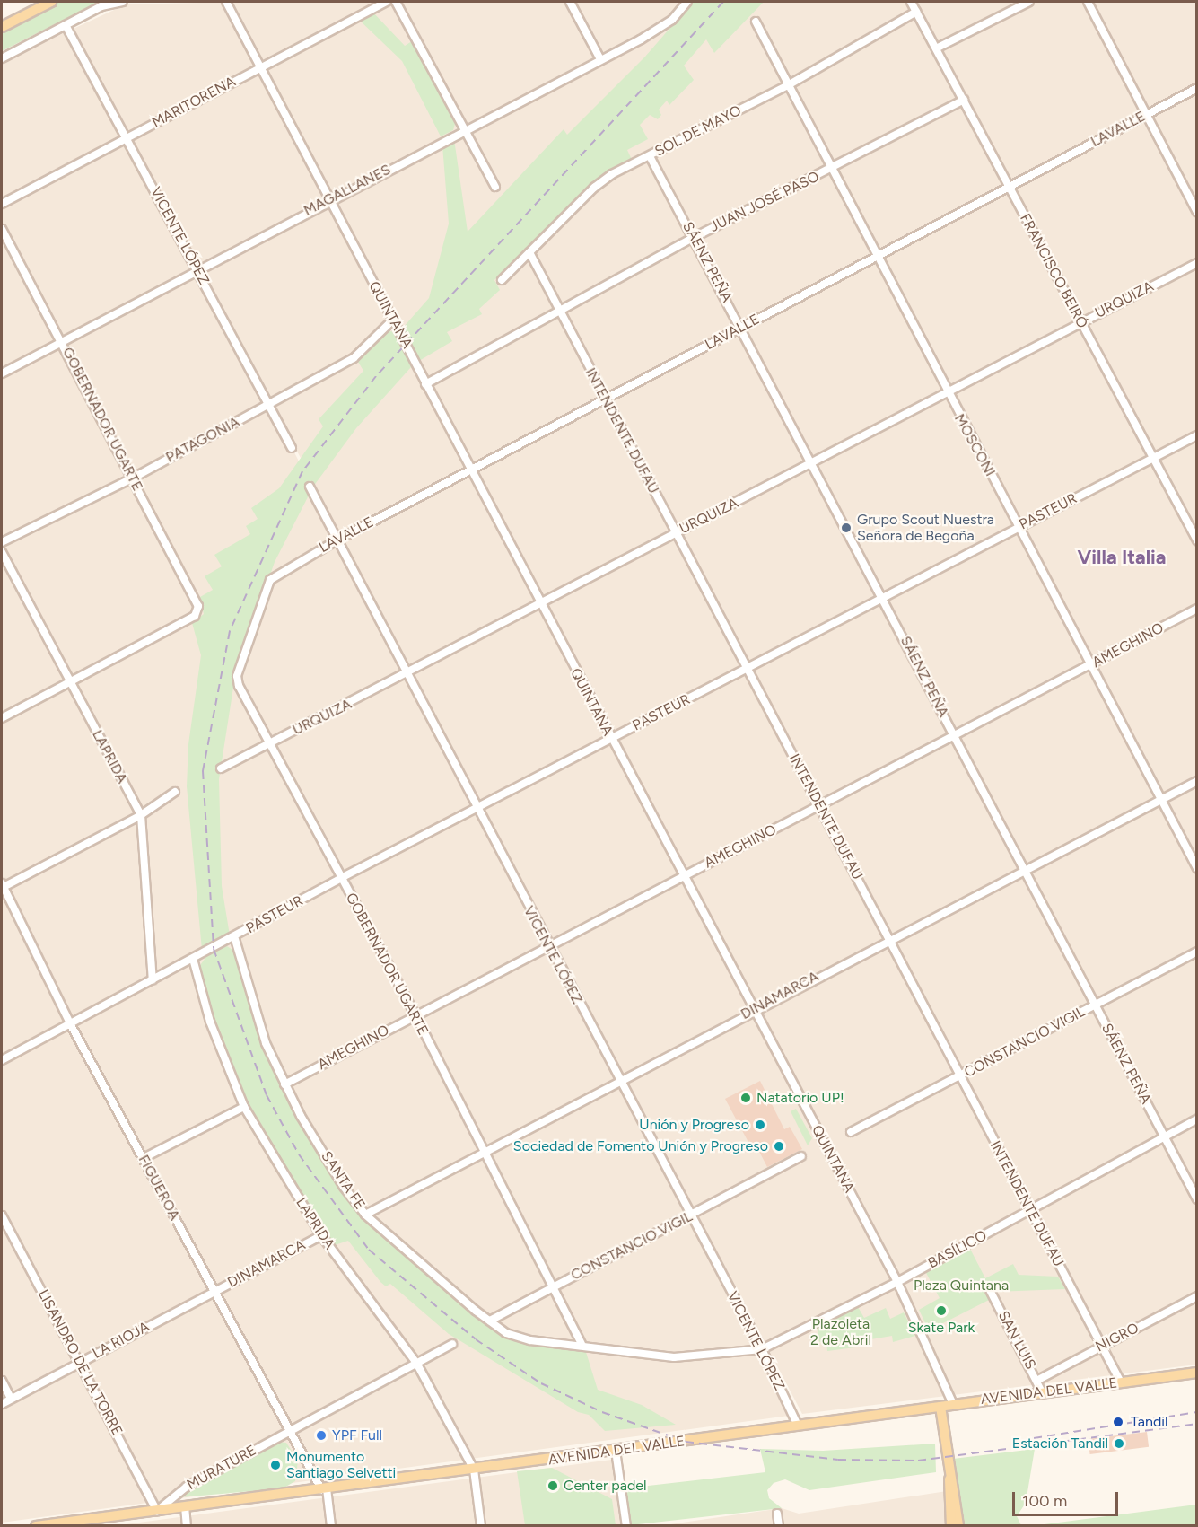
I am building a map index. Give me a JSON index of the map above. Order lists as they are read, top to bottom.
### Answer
{
  "streets": {
    "main road": ["AVENIDA DEL VALLE"],
    "street": [
      "MARITORENA",
      "LAVALLE",
      "SOL DE MAYO",
      "MAGALLANES",
      "JUAN JOSÉ PASO",
      "VICENTE LÓPEZ",
      "SÁENZ PEÑA",
      "FRANCISCO BEIRÓ",
      "URQUIZA",
      "QUINTANA",
      "GOBERNADOR UGARTE",
      "INTENDENTE DUFAU",
      "PATAGONIA",
      "MOSCONI",
      "PASTEUR",
      "AMEGHINO",
      "LAPRIDA",
      "DINAMARCA",
      "CONSTANCIO VIGIL",
      "SANTA FE",
      "FIGUEROA",
      "BASÍLICO",
      "NIGRO",
      "LA RIOJA",
      "SAN LUIS",
      "LISANDRO DE LA TORRE",
      "MURATURE"
    ]
  },
  "crossings": [
    ["MARITORENA", "VICENTE LÓPEZ"],
    ["MARITORENA", "QUINTANA"],
    ["LAVALLE", "VICENTE LÓPEZ"],
    ["LAVALLE", "SÁENZ PEÑA"],
    ["LAVALLE", "FRANCISCO BEIRÓ"],
    ["LAVALLE", "QUINTANA"],
    ["LAVALLE", "GOBERNADOR UGARTE"],
    ["LAVALLE", "INTENDENTE DUFAU"],
    ["LAVALLE", "MOSCONI"],
    ["SOL DE MAYO", "SÁENZ PEÑA"],
    ["SOL DE MAYO", "FRANCISCO BEIRÓ"],
    ["SOL DE MAYO", "INTENDENTE DUFAU"],
    ["SOL DE MAYO", "MOSCONI"],
    ["MAGALLANES", "VICENTE LÓPEZ"],
    ["MAGALLANES", "QUINTANA"],
    ["MAGALLANES", "GOBERNADOR UGARTE"],
    ["JUAN JOSÉ PASO", "SÁENZ PEÑA"],
    ["JUAN JOSÉ PASO", "FRANCISCO BEIRÓ"],
    ["JUAN JOSÉ PASO", "QUINTANA"],
    ["JUAN JOSÉ PASO", "INTENDENTE DUFAU"],
    ["JUAN JOSÉ PASO", "MOSCONI"],
    ["VICENTE LÓPEZ", "URQUIZA"],
    ["VICENTE LÓPEZ", "PATAGONIA"],
    ["VICENTE LÓPEZ", "PASTEUR"],
    ["VICENTE LÓPEZ", "AMEGHINO"],
    ["VICENTE LÓPEZ", "DINAMARCA"],
    ["VICENTE LÓPEZ", "CONSTANCIO VIGIL"],
    ["VICENTE LÓPEZ", "BASÍLICO"],
    ["VICENTE LÓPEZ", "AVENIDA DEL VALLE"],
    ["SÁENZ PEÑA", "URQUIZA"],
    ["SÁENZ PEÑA", "PASTEUR"],
    ["SÁENZ PEÑA", "AMEGHINO"],
    ["SÁENZ PEÑA", "DINAMARCA"],
    ["SÁENZ PEÑA", "CONSTANCIO VIGIL"],
    ["SÁENZ PEÑA", "BASÍLICO"],
    ["FRANCISCO BEIRÓ", "URQUIZA"],
    ["FRANCISCO BEIRÓ", "PASTEUR"],
    ["URQUIZA", "QUINTANA"],
    ["URQUIZA", "GOBERNADOR UGARTE"],
    ["URQUIZA", "INTENDENTE DUFAU"],
    ["URQUIZA", "MOSCONI"],
    ["QUINTANA", "PATAGONIA"],
    ["QUINTANA", "PASTEUR"],
    ["QUINTANA", "AMEGHINO"],
    ["QUINTANA", "DINAMARCA"],
    ["QUINTANA", "BASÍLICO"],
    ["QUINTANA", "AVENIDA DEL VALLE"],
    ["GOBERNADOR UGARTE", "PATAGONIA"],
    ["GOBERNADOR UGARTE", "PASTEUR"],
    ["GOBERNADOR UGARTE", "AMEGHINO"],
    ["GOBERNADOR UGARTE", "LAPRIDA"],
    ["GOBERNADOR UGARTE", "DINAMARCA"],
    ["GOBERNADOR UGARTE", "CONSTANCIO VIGIL"],
    ["GOBERNADOR UGARTE", "SANTA FE"],
    ["GOBERNADOR UGARTE", "BASÍLICO"],
    ["INTENDENTE DUFAU", "PASTEUR"],
    ["INTENDENTE DUFAU", "AMEGHINO"],
    ["INTENDENTE DUFAU", "DINAMARCA"],
    ["INTENDENTE DUFAU", "CONSTANCIO VIGIL"],
    ["INTENDENTE DUFAU", "BASÍLICO"],
    ["INTENDENTE DUFAU", "NIGRO"],
    ["INTENDENTE DUFAU", "AVENIDA DEL VALLE"],
    ["MOSCONI", "PASTEUR"],
    ["MOSCONI", "AMEGHINO"],
    ["MOSCONI", "DINAMARCA"],
    ["PASTEUR", "LAPRIDA"],
    ["PASTEUR", "SANTA FE"],
    ["PASTEUR", "FIGUEROA"],
    ["AMEGHINO", "SANTA FE"],
    ["LAPRIDA", "DINAMARCA"],
    ["LAPRIDA", "AVENIDA DEL VALLE"],
    ["DINAMARCA", "SANTA FE"],
    ["DINAMARCA", "FIGUEROA"],
    ["DINAMARCA", "LA RIOJA"],
    ["CONSTANCIO VIGIL", "SANTA FE"],
    ["SANTA FE", "BASÍLICO"],
    ["FIGUEROA", "LA RIOJA"],
    ["FIGUEROA", "AVENIDA DEL VALLE"],
    ["FIGUEROA", "MURATURE"],
    ["NIGRO", "SAN LUIS"],
    ["LA RIOJA", "LISANDRO DE LA TORRE"],
    ["SAN LUIS", "AVENIDA DEL VALLE"],
    ["LISANDRO DE LA TORRE", "AVENIDA DEL VALLE"],
    ["LISANDRO DE LA TORRE", "MURATURE"],
    ["AVENIDA DEL VALLE", "MURATURE"]
  ],
  "districts": ["Villa Italia"],
  "parks": ["Plaza Quintana", "Plazoleta 2 de Abril"],
  "places": [
    "Grupo Scout Nuestra Señora de Begoña",
    "Natatorio UP!",
    "Unión y Progreso",
    "Sociedad de Fomento Unión y Progreso",
    "Skate Park",
    "Tandil",
    "YPF Full",
    "Estación Tandil",
    "Monumento Santiago Selvetti",
    "Center padel"
  ],
  "scale_bar": "100 m"
}
